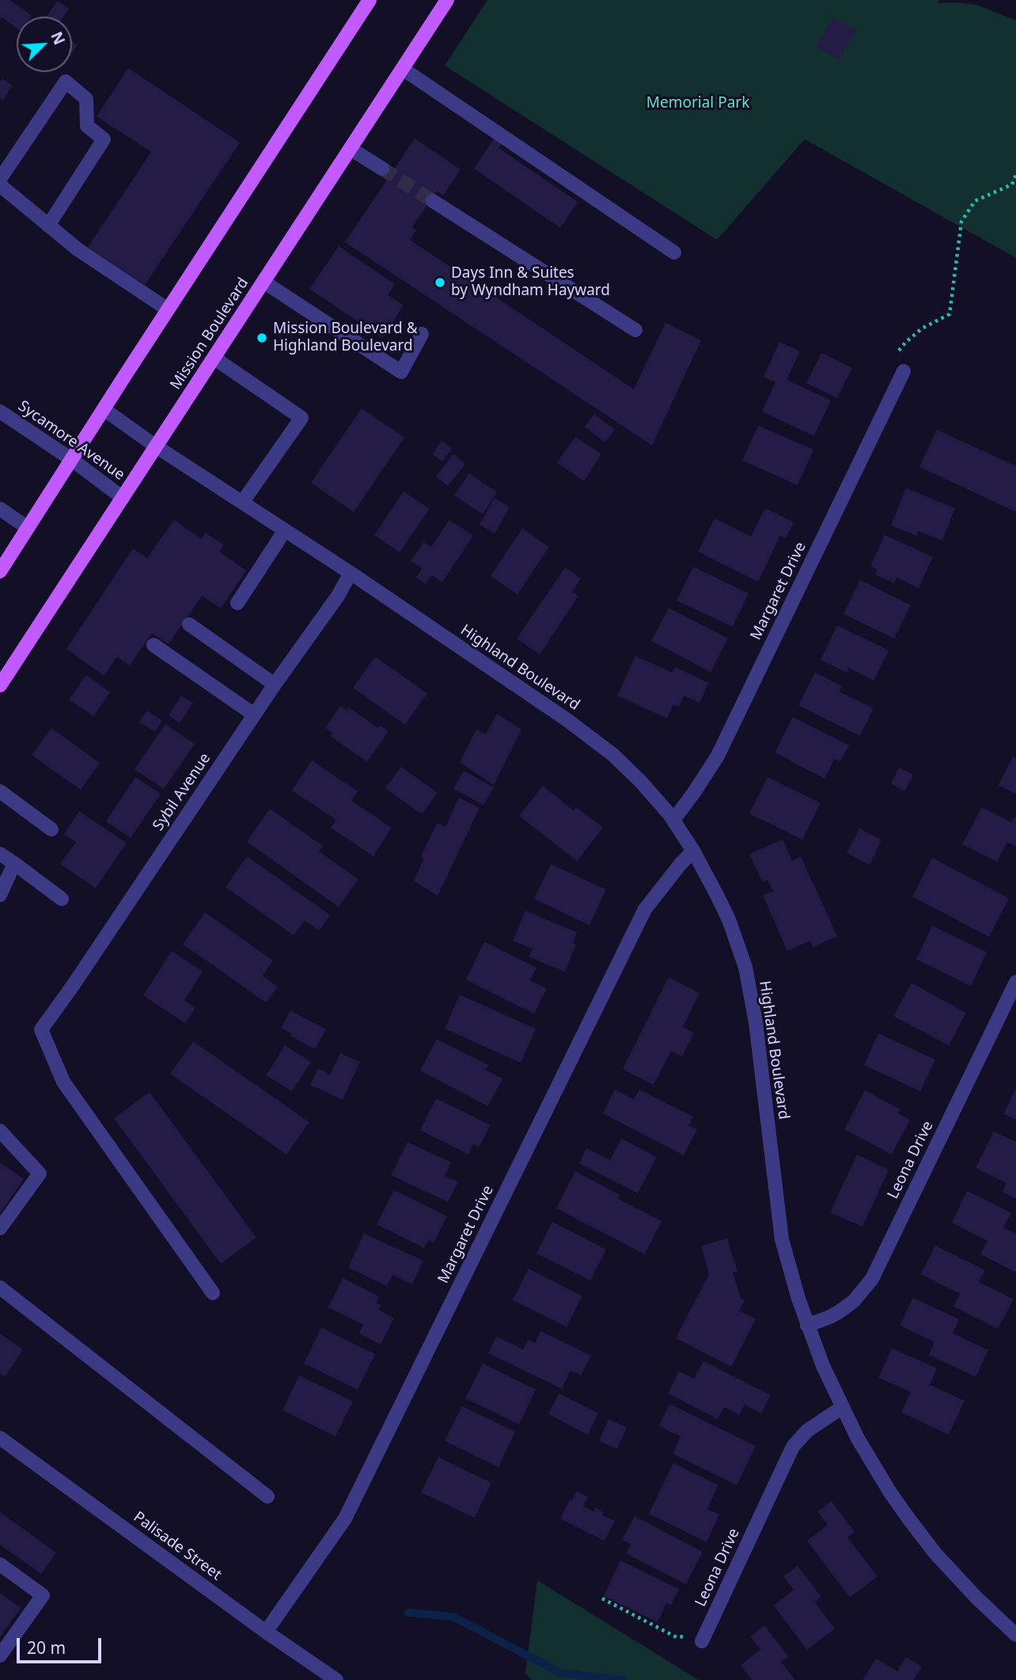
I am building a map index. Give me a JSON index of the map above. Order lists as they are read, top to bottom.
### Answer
{
  "streets": {
    "main road": ["Mission Boulevard"],
    "street": [
      "Sycamore Avenue",
      "Margaret Drive",
      "Highland Boulevard",
      "Sybil Avenue",
      "Leona Drive",
      "Palisade Street"
    ]
  },
  "crossings": [
    ["Mission Boulevard", "Sycamore Avenue"],
    ["Mission Boulevard", "Highland Boulevard"],
    ["Margaret Drive", "Highland Boulevard"],
    ["Margaret Drive", "Palisade Street"],
    ["Highland Boulevard", "Sybil Avenue"],
    ["Highland Boulevard", "Leona Drive"]
  ],
  "parks": ["Memorial Park"],
  "places": ["Days Inn & Suites by Wyndham Hayward", "Mission Boulevard & Highland Boulevard"],
  "scale_bar": "20 m",
  "north": "top right"
}
